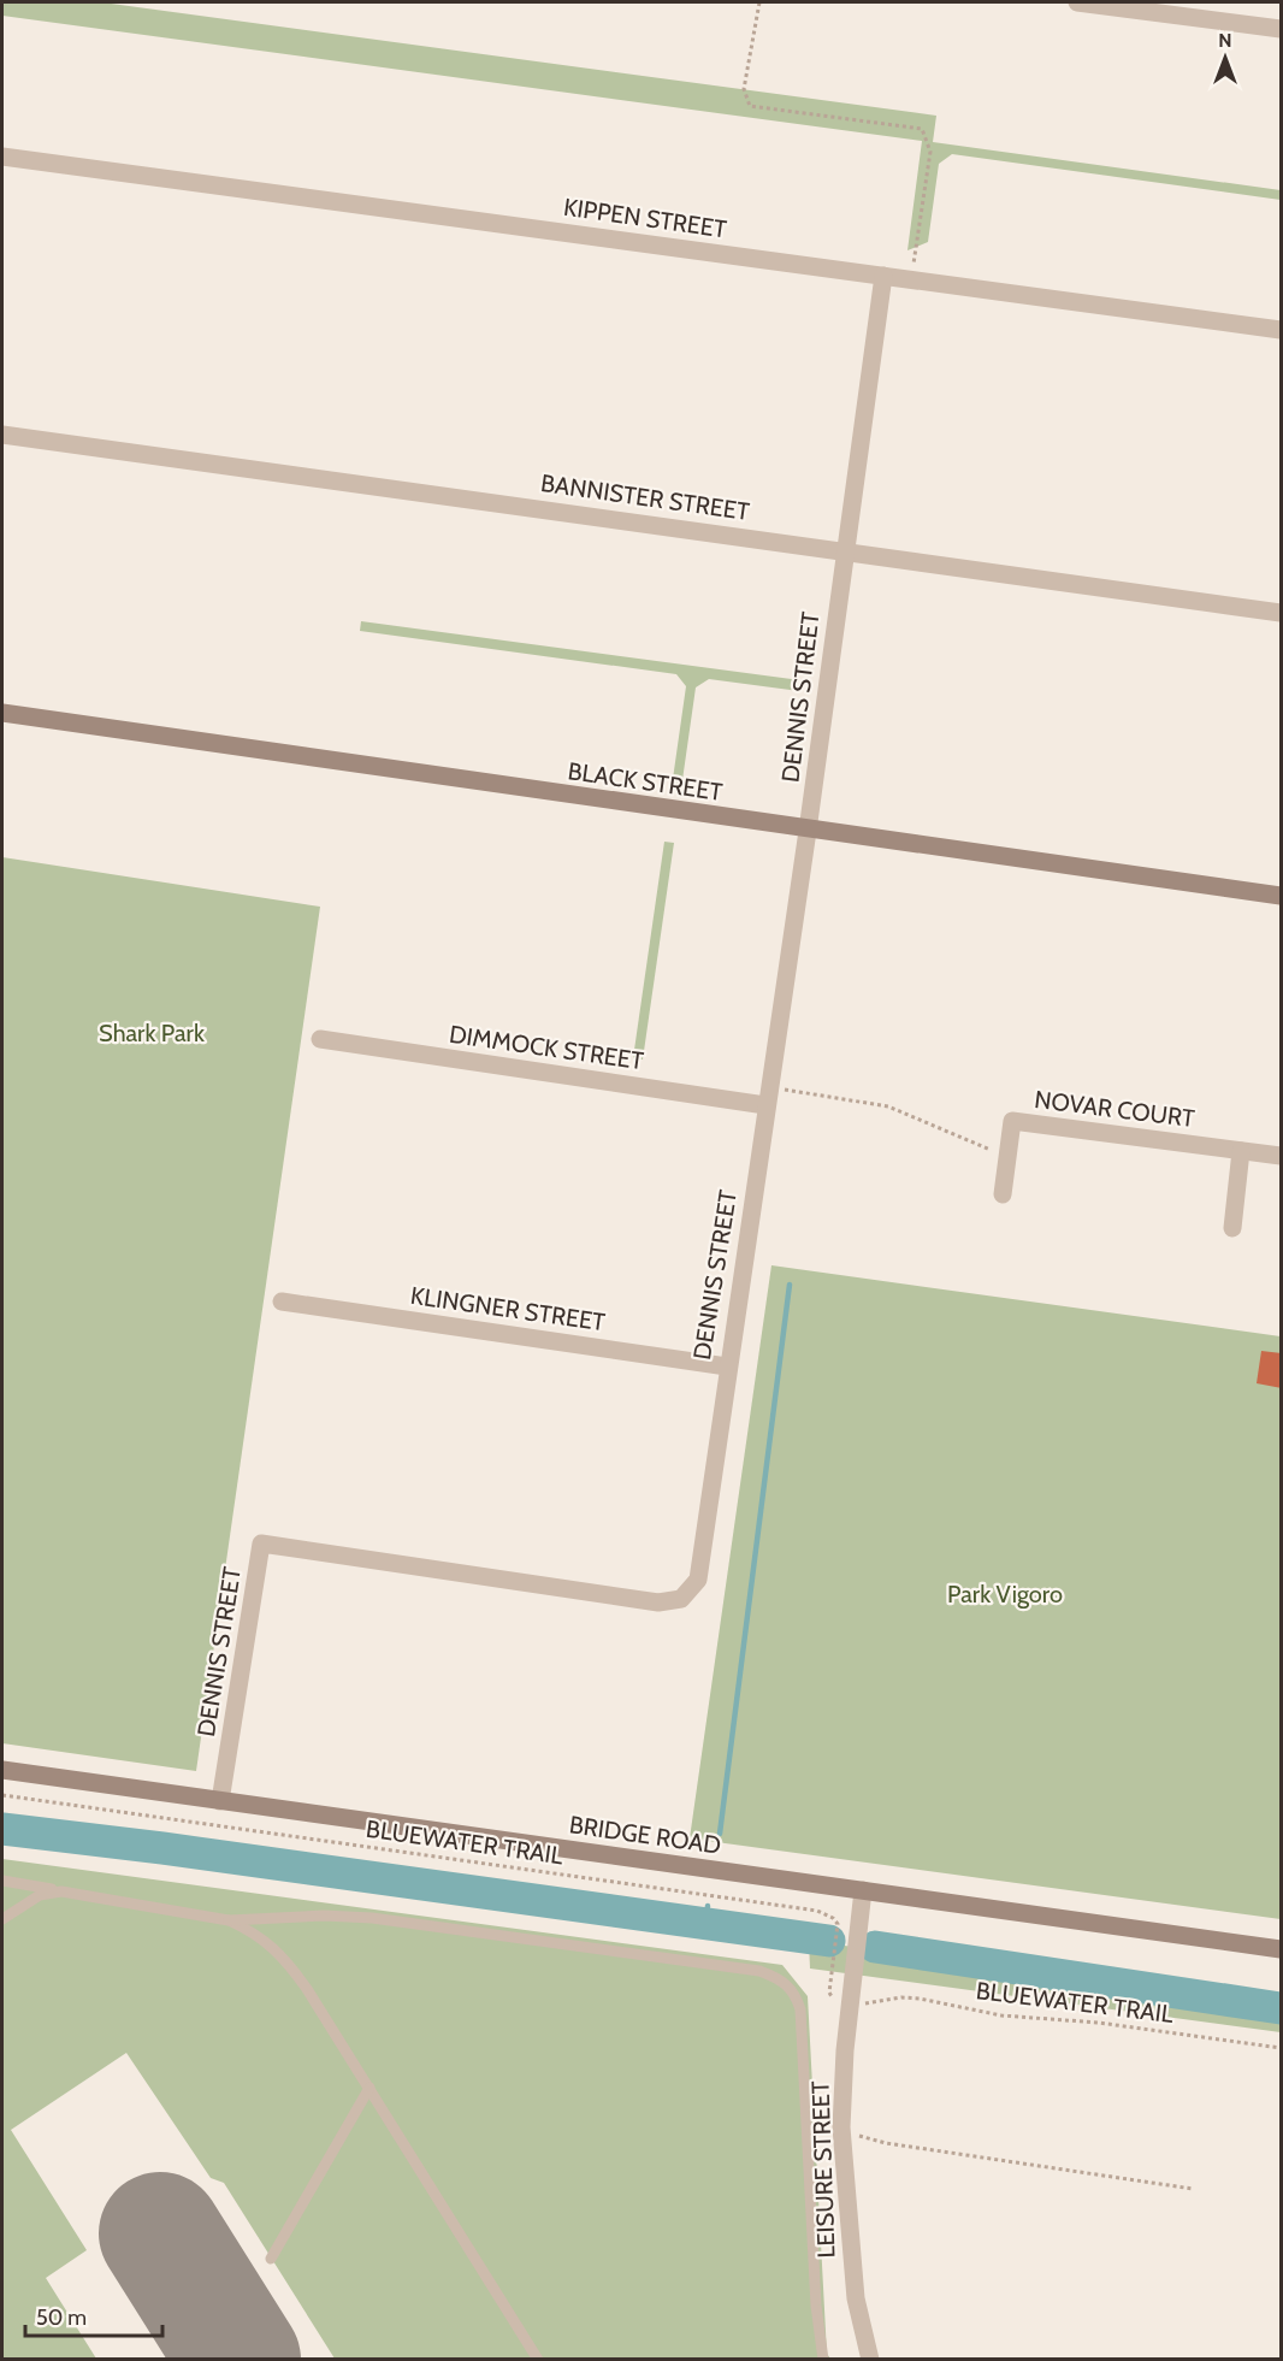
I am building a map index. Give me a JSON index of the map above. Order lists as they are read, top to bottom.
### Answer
{
  "streets": {
    "street": [
      "KIPPEN STREET",
      "BANNISTER STREET",
      "DENNIS STREET",
      "BLACK STREET",
      "DIMMOCK STREET",
      "NOVAR COURT",
      "KLINGNER STREET",
      "BRIDGE ROAD",
      "LEISURE STREET"
    ],
    "path": ["BLUEWATER TRAIL"]
  },
  "crossings": [
    ["KIPPEN STREET", "DENNIS STREET"],
    ["BANNISTER STREET", "DENNIS STREET"],
    ["DENNIS STREET", "BLACK STREET"],
    ["DENNIS STREET", "DIMMOCK STREET"],
    ["DENNIS STREET", "KLINGNER STREET"],
    ["DENNIS STREET", "BRIDGE ROAD"],
    ["BRIDGE ROAD", "LEISURE STREET"]
  ],
  "parks": ["Shark Park", "Park Vigoro"],
  "scale_bar": "50 m",
  "north": "top"
}
